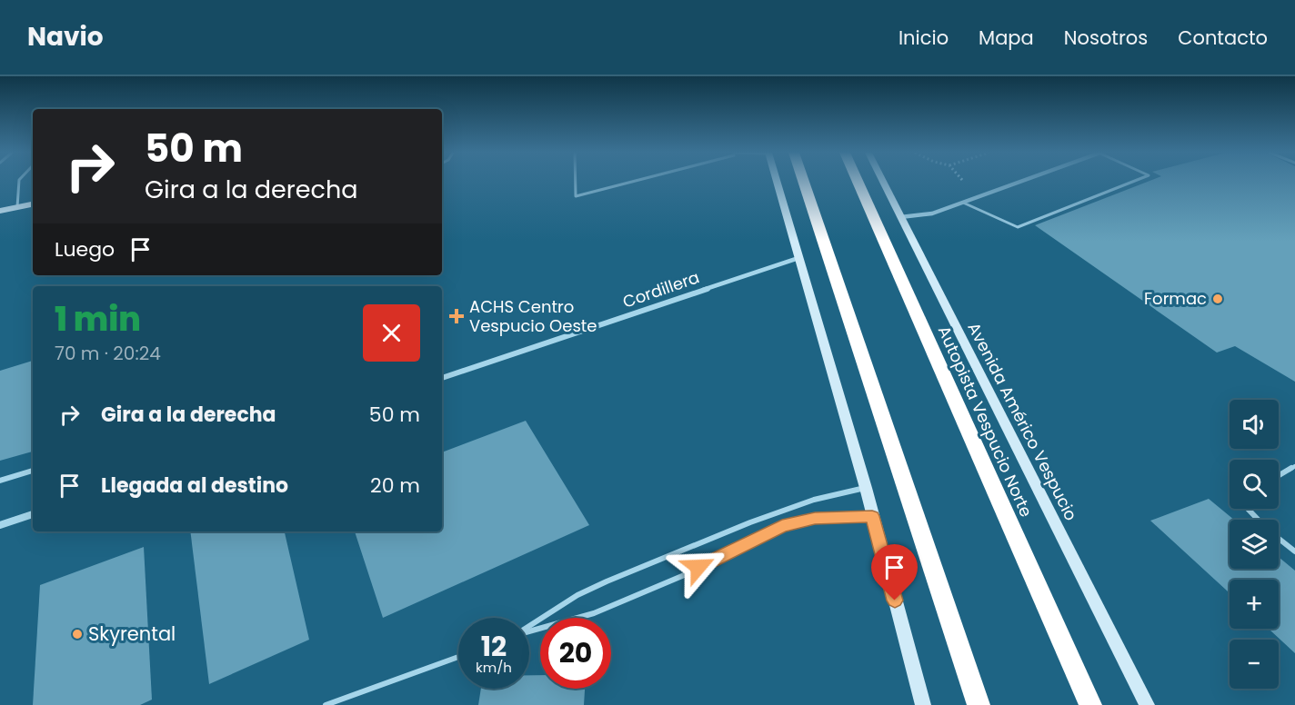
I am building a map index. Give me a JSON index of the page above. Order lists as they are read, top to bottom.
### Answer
{
  "streets": {
    "highway": ["Autopista Vespucio Norte"],
    "main road": ["Avenida Américo Vespucio"],
    "street": ["Cordillera"]
  },
  "places": {
    "other": ["Formac", "Skyrental"],
    "health": ["ACHS Centro Vespucio Oeste"]
  },
  "page": {
    "header": "Navio",
    "nav": [
      "Inicio",
      "Mapa",
      "Nosotros",
      "Contacto"
    ],
    "turn": ["50 m", "Gira a la derecha"],
    "then": "Luego",
    "heading": ["1 min", "70 m · 20:24"],
    "list": [
      {
        "name": "Gira a la derecha",
        "value": "50 m"
      },
      {
        "name": "Llegada al destino",
        "value": "20 m"
      }
    ],
    "map_buttons": ["+", "−"],
    "speed": "12 km/h",
    "limit": "20"
  }
}
